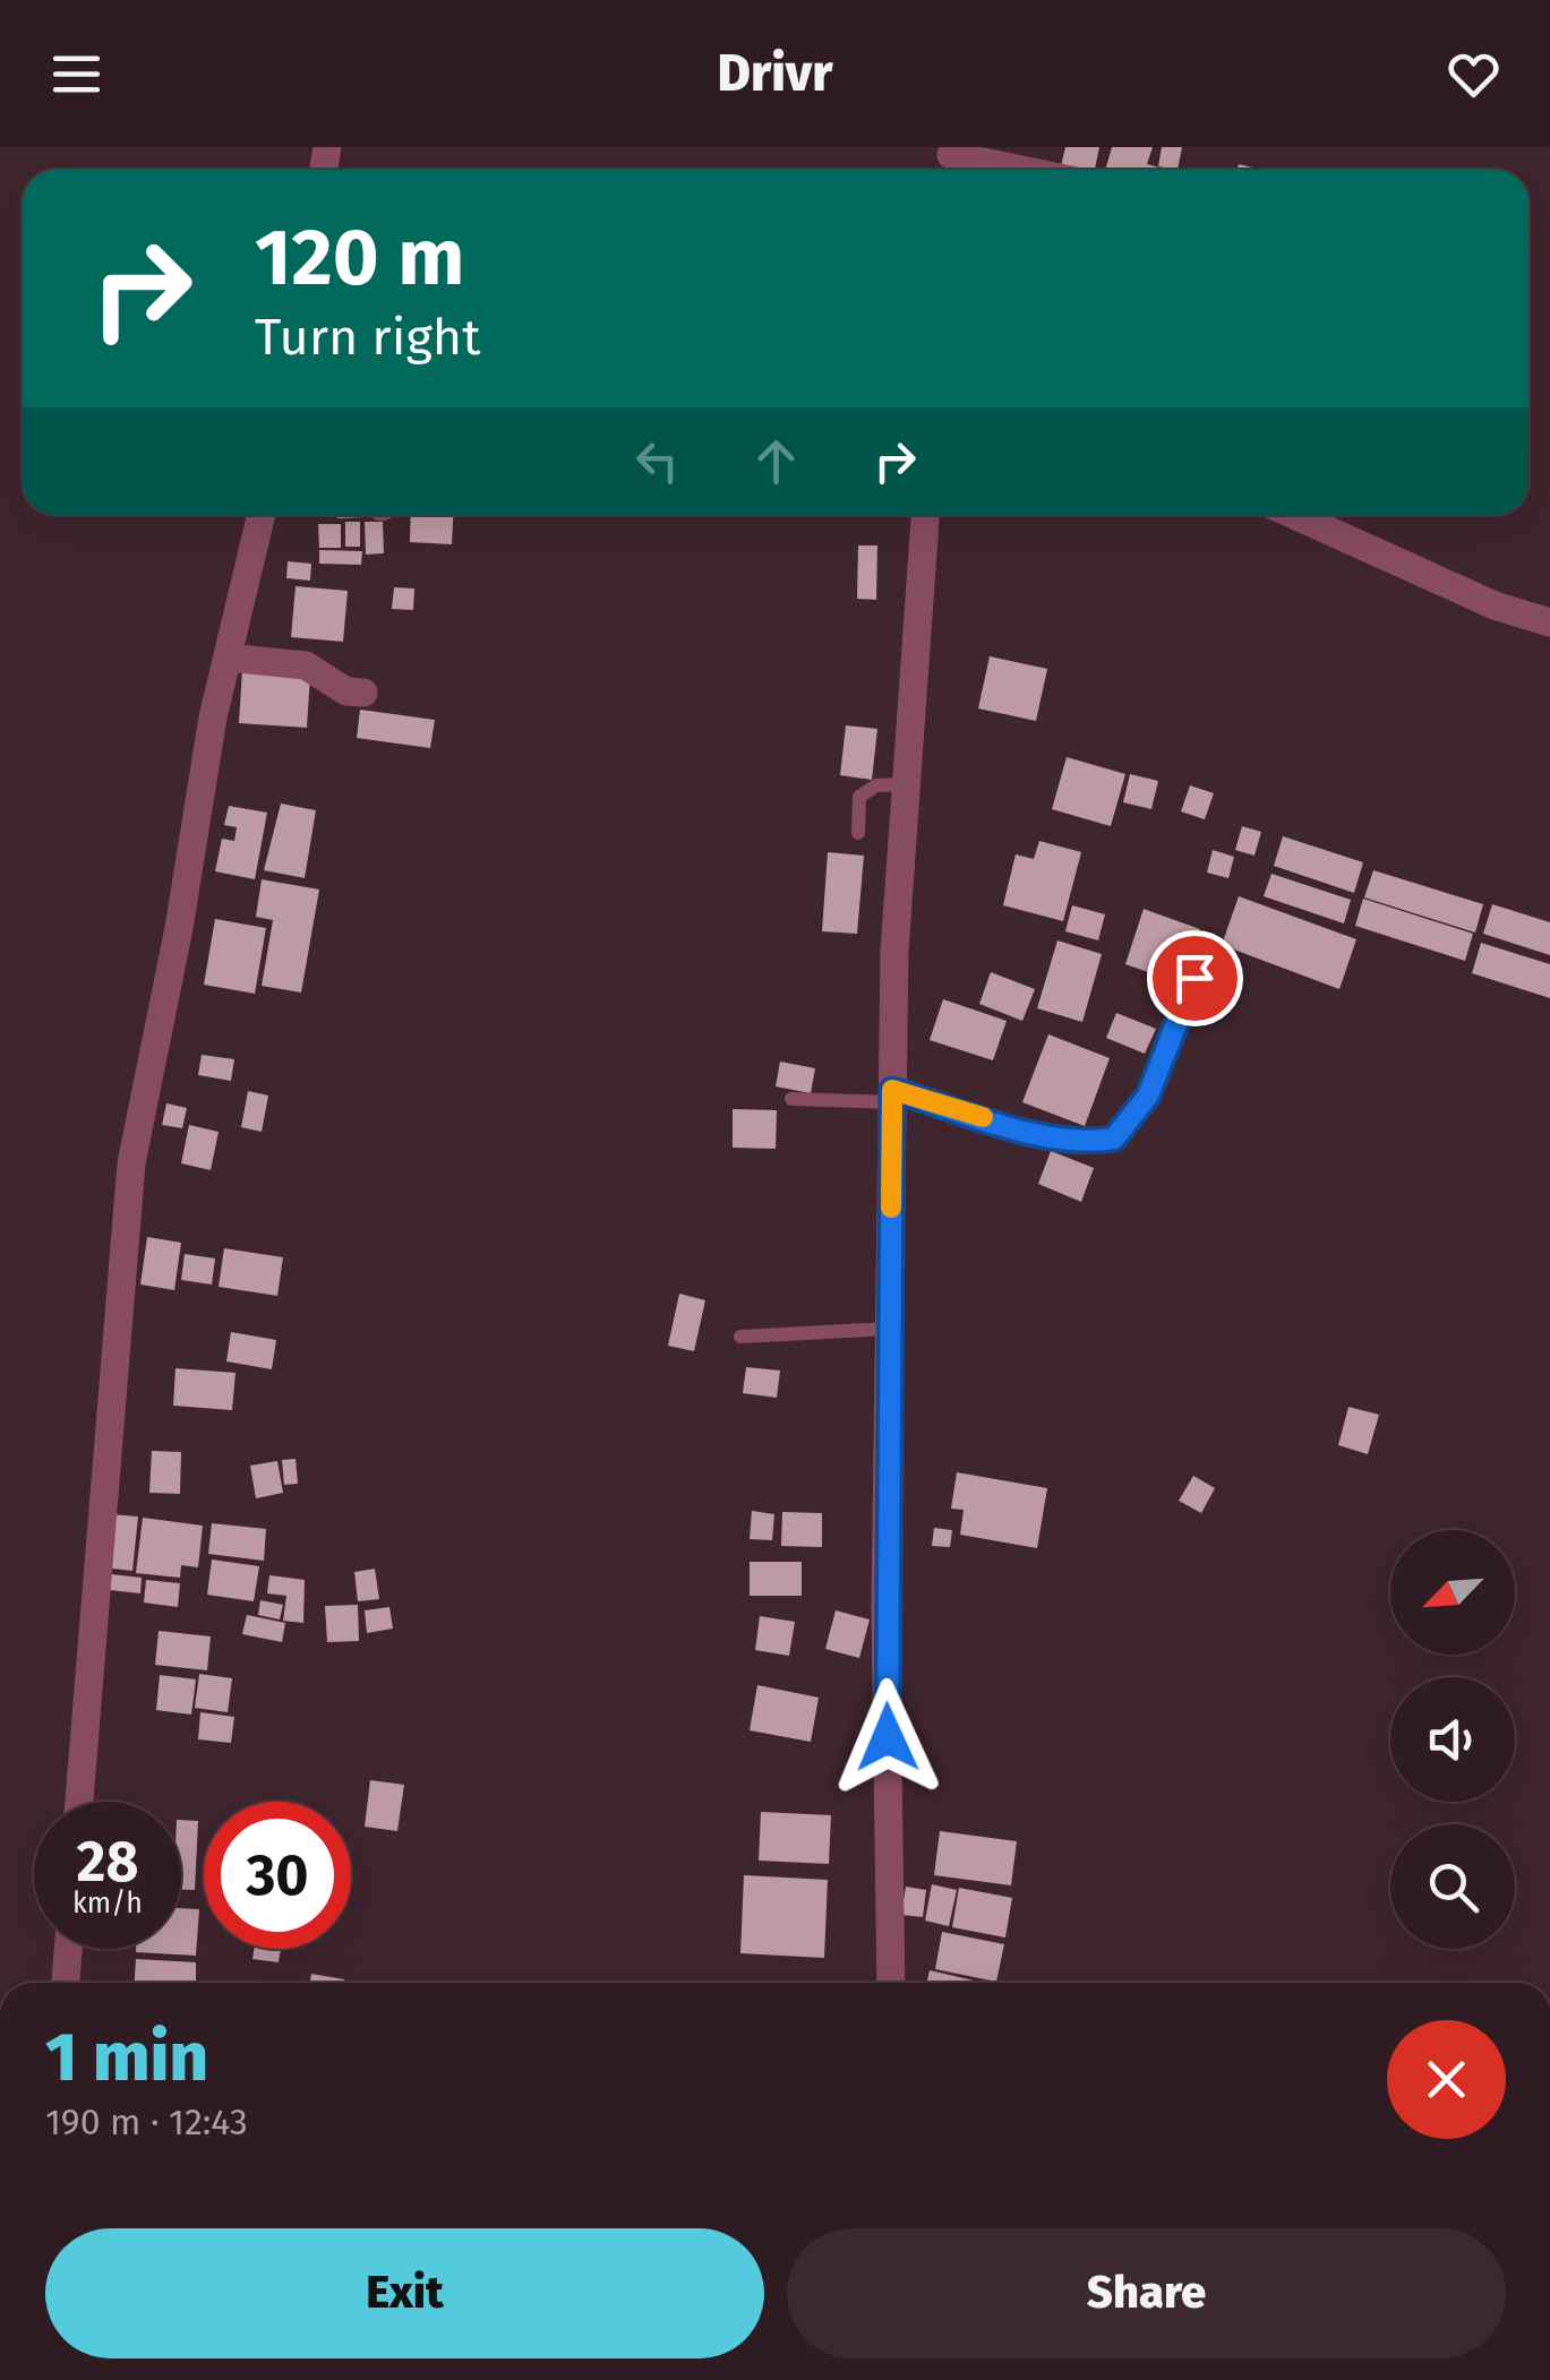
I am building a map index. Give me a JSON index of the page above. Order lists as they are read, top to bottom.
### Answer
{
  "north": "bottom left",
  "page": {
    "header": "Drivr",
    "turn": ["120 m", "Turn right"],
    "speed": "28 km/h",
    "limit": "30",
    "heading": ["1 min", "190 m · 12:43"],
    "buttons": ["Exit", "Share"]
  }
}
